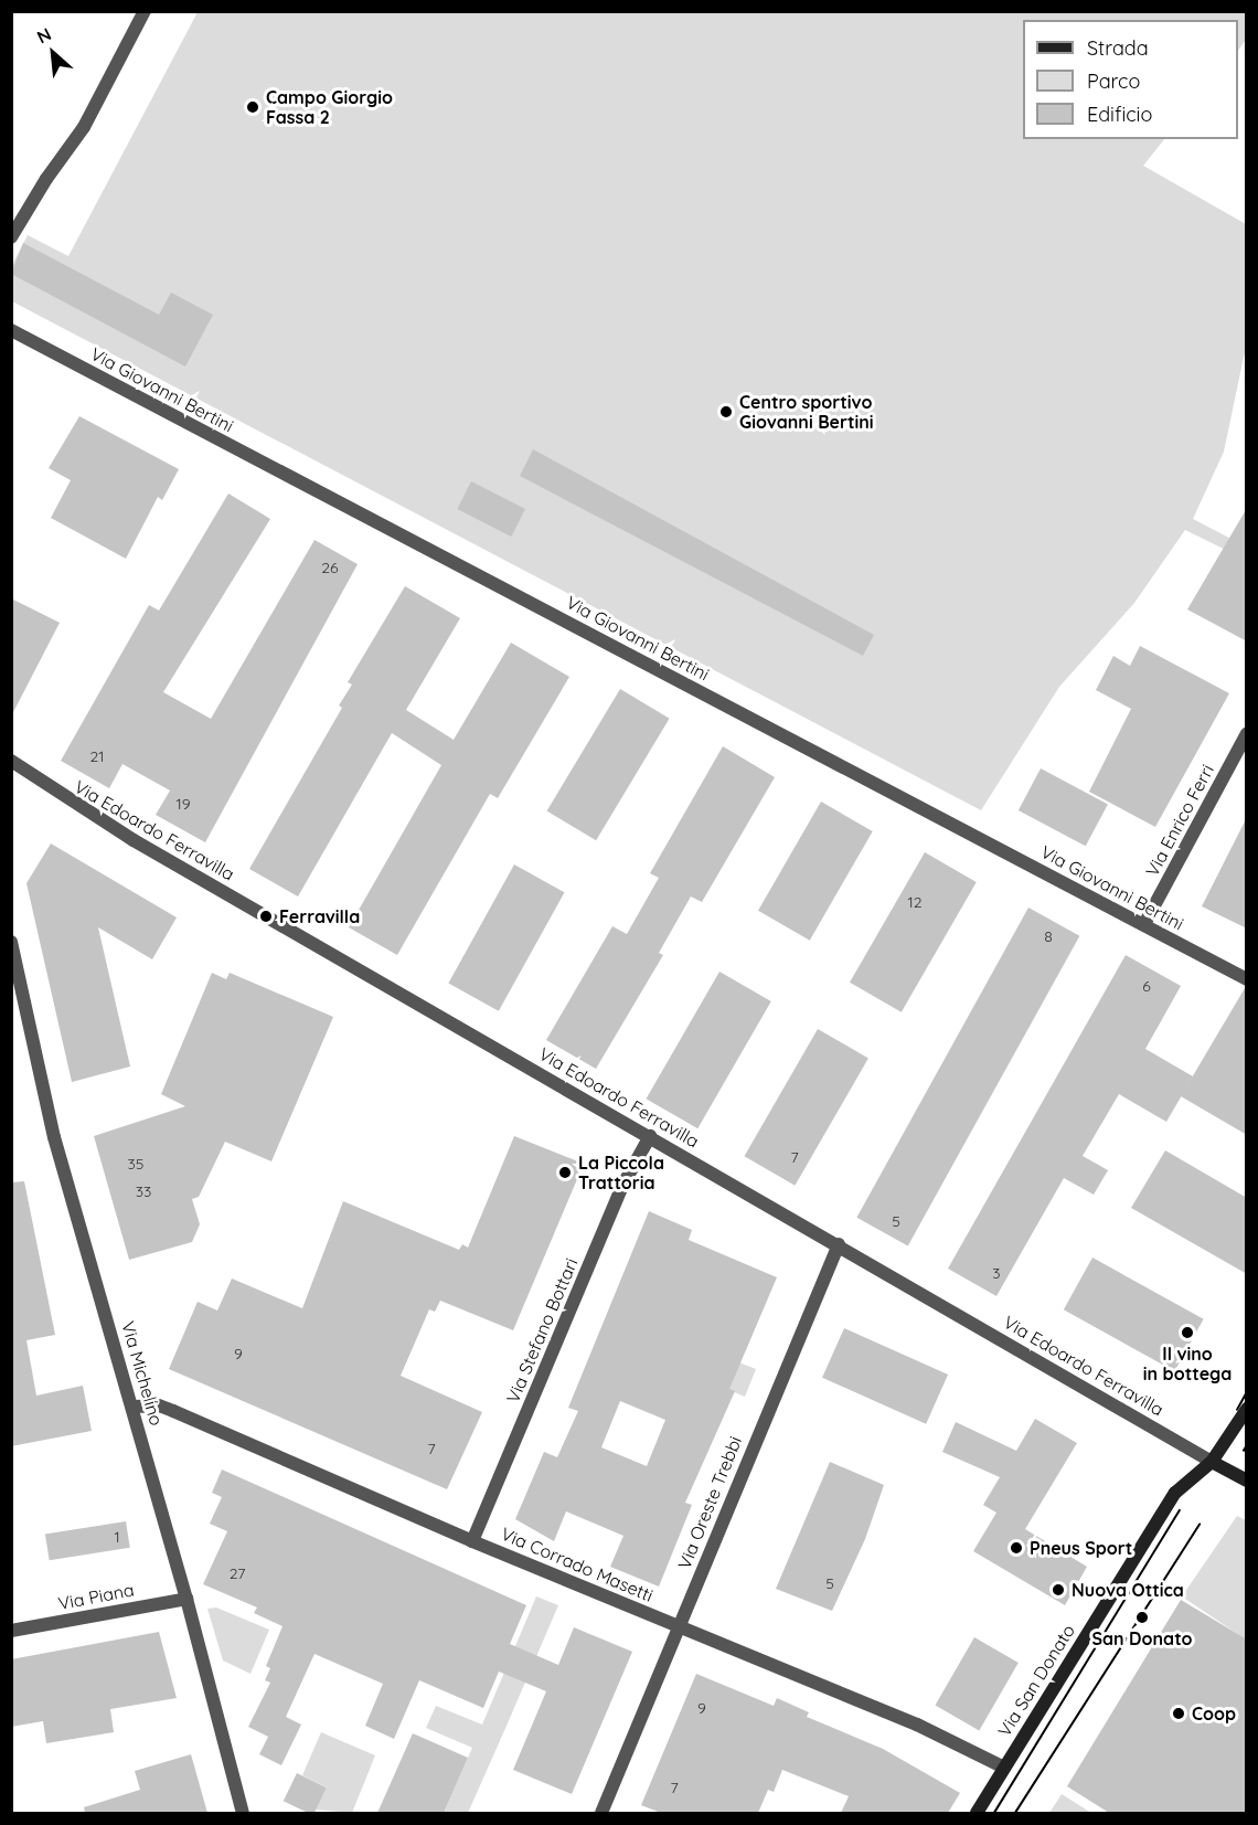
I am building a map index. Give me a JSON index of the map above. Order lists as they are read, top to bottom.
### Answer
{
  "streets": {
    "main road": ["Via San Donato"],
    "street": [
      "Via Giovanni Bertini",
      "Via Enrico Ferri",
      "Via Edoardo Ferravilla",
      "Via Stefano Bottari",
      "Via Michelino",
      "Via Oreste Trebbi",
      "Via Corrado Masetti",
      "Via Piana"
    ]
  },
  "crossings": [
    ["Via Giovanni Bertini", "Via Enrico Ferri"],
    ["Via Edoardo Ferravilla", "Via Stefano Bottari"],
    ["Via Edoardo Ferravilla", "Via Oreste Trebbi"],
    ["Via Edoardo Ferravilla", "Via San Donato"],
    ["Via Stefano Bottari", "Via Corrado Masetti"],
    ["Via Michelino", "Via Corrado Masetti"],
    ["Via Michelino", "Via Piana"],
    ["Via Oreste Trebbi", "Via Corrado Masetti"],
    ["Via Corrado Masetti", "Via San Donato"]
  ],
  "places": [
    "Campo Giorgio Fassa 2",
    "Centro sportivo Giovanni Bertini",
    "Ferravilla",
    "La Piccola Trattoria",
    "Il vino in bottega",
    "Pneus Sport",
    "Nuova Ottica",
    "San Donato",
    "Coop"
  ],
  "house_numbers": [
    "26",
    "21",
    "19",
    "12",
    "8",
    "6",
    "7",
    "35",
    "33",
    "5",
    "3",
    "9",
    "7",
    "1",
    "27",
    "5",
    "9",
    "7"
  ],
  "legend": ["Strada", "Parco", "Edificio"],
  "north": "top left"
}
